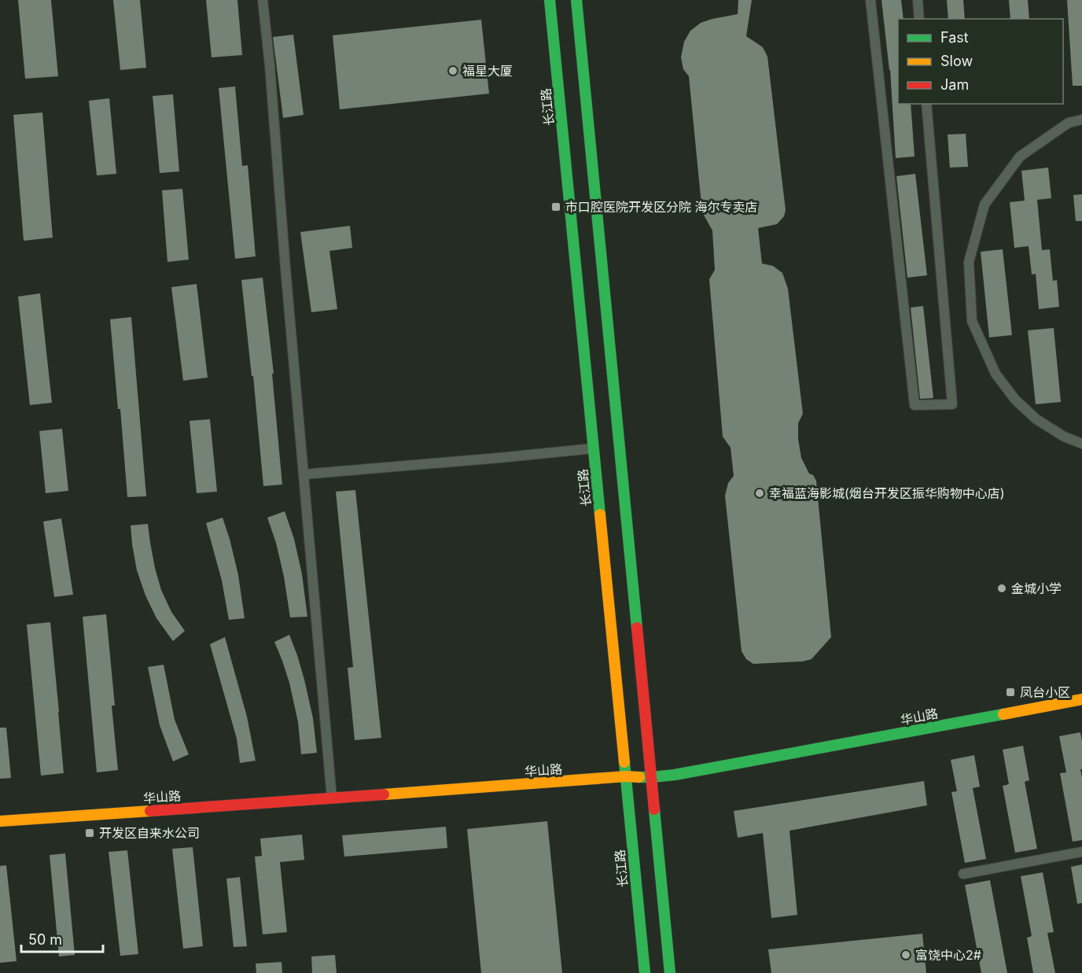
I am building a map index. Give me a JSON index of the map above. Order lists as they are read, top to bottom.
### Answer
{
  "streets": {
    "main road": ["长江路", "华山路"]
  },
  "crossings": [
    ["长江路", "华山路"]
  ],
  "places": {
    "other": [
      "福星大厦",
      "幸福蓝海影城(烟台开发区振华购物中心店)",
      "金城小学",
      "富饶中心2#"
    ],
    "transit": ["市口腔医院开发区分院 海尔专卖店", "凤台小区", "开发区自来水公司"]
  },
  "legend": ["Fast", "Slow", "Jam"],
  "scale_bar": "50 m"
}
